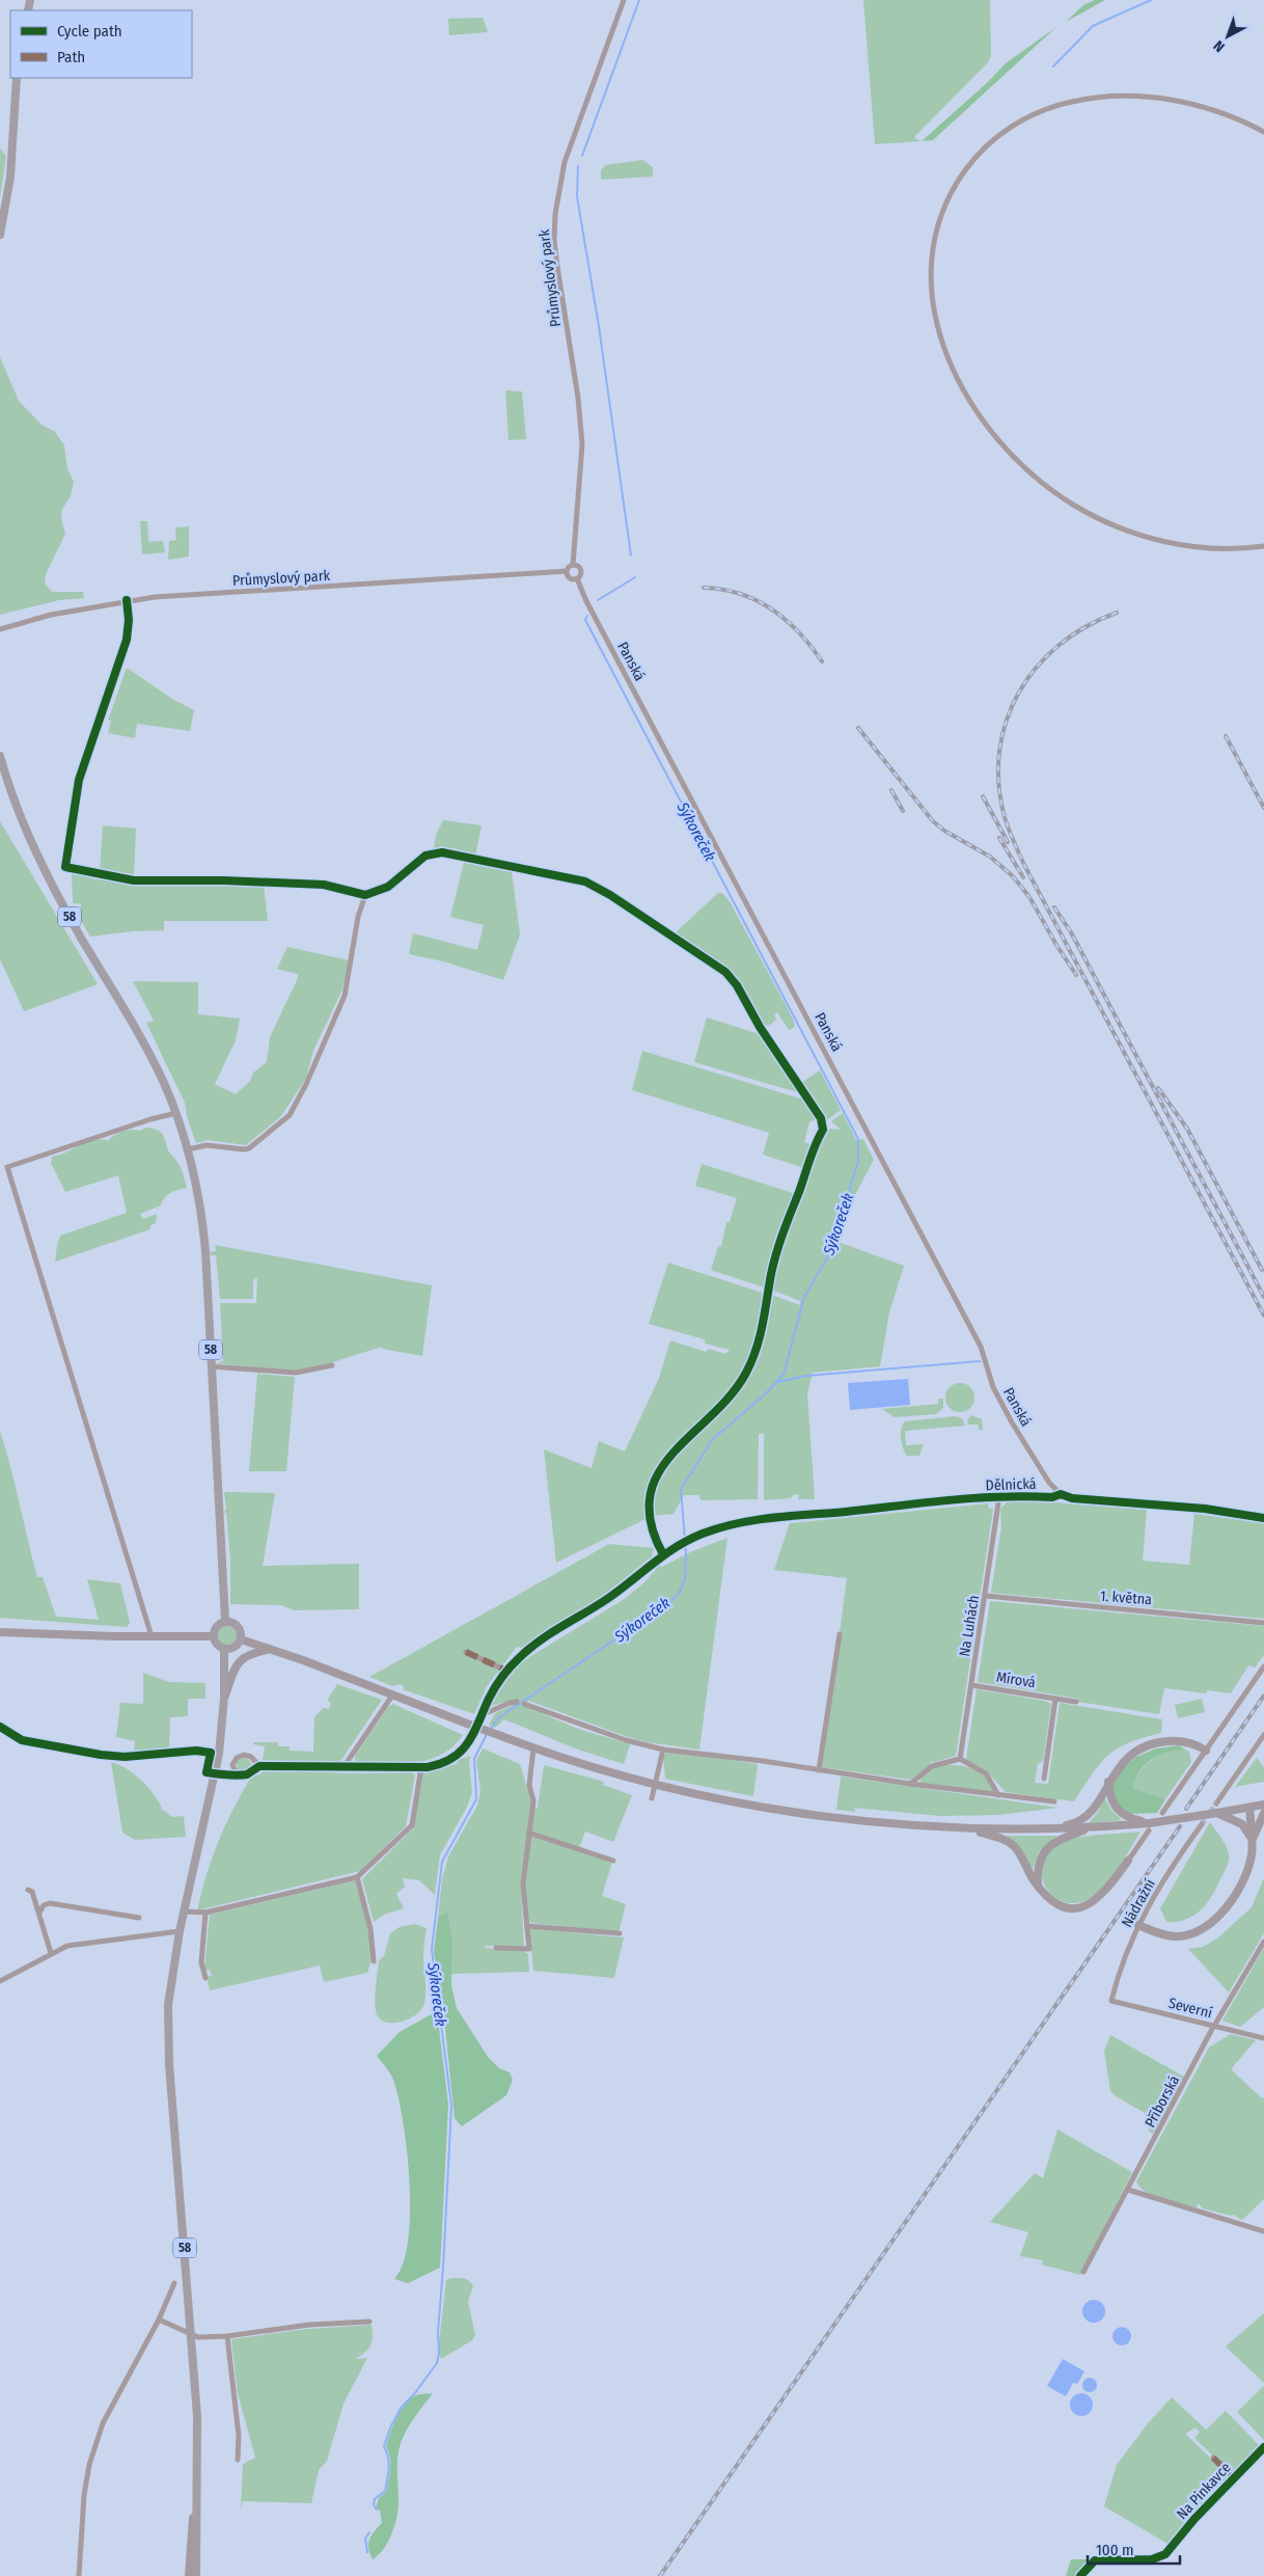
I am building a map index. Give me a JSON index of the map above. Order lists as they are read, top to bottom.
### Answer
{
  "streets": {
    "main road": ["58"],
    "street": [
      "Průmyslový park",
      "Panská",
      "Dělnická",
      "1. května",
      "Na Luhách",
      "Mírová",
      "Nádražní",
      "Severní",
      "Příborská",
      "Na Pinkavce"
    ]
  },
  "crossings": [
    ["Průmyslový park", "Panská"],
    ["Panská", "Dělnická"],
    ["Dělnická", "Na Luhách"],
    ["1. května", "Na Luhách"],
    ["Na Luhách", "Mírová"],
    ["Nádražní", "Severní"],
    ["Severní", "Příborská"]
  ],
  "water": ["Sýkoreček"],
  "legend": ["Cycle path", "Path"],
  "scale_bar": "100 m",
  "north": "bottom left"
}
